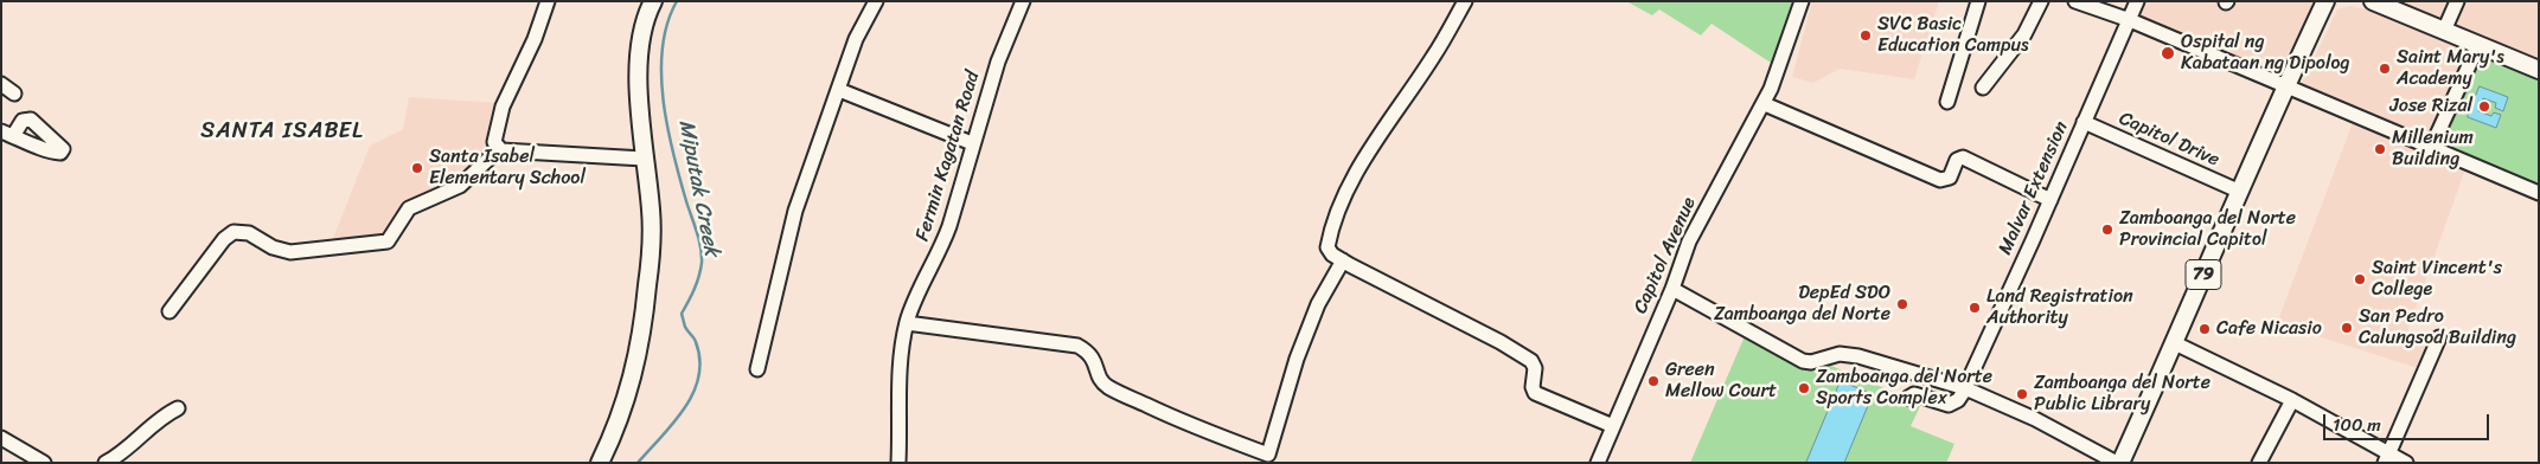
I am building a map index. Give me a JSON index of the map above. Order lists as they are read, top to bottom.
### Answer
{
  "streets": {
    "main road": ["79"],
    "street": [
      "Capitol Drive",
      "Fermin Kagatan Road",
      "Malvar Extension",
      "Capitol Avenue"
    ]
  },
  "crossings": [
    ["Capitol Drive", "Malvar Extension"],
    ["Capitol Drive", "79"]
  ],
  "districts": ["SANTA ISABEL"],
  "water": ["Miputak Creek"],
  "places": [
    "SVC Basic Education Campus",
    "Ospital ng Kabataan ng Dipolog",
    "Saint Mary's Academy",
    "Jose Rizal",
    "Millenium Building",
    "Santa Isabel Elementary School",
    "Zamboanga del Norte Provincial Capitol",
    "Saint Vincent's College",
    "DepEd SDO Zamboanga del Norte",
    "Land Registration Authority",
    "San Pedro Calungsod Building",
    "Cafe Nicasio",
    "Green Mellow Court",
    "Zamboanga del Norte Sports Complex",
    "Zamboanga del Norte Public Library"
  ],
  "scale_bar": "100 m"
}
